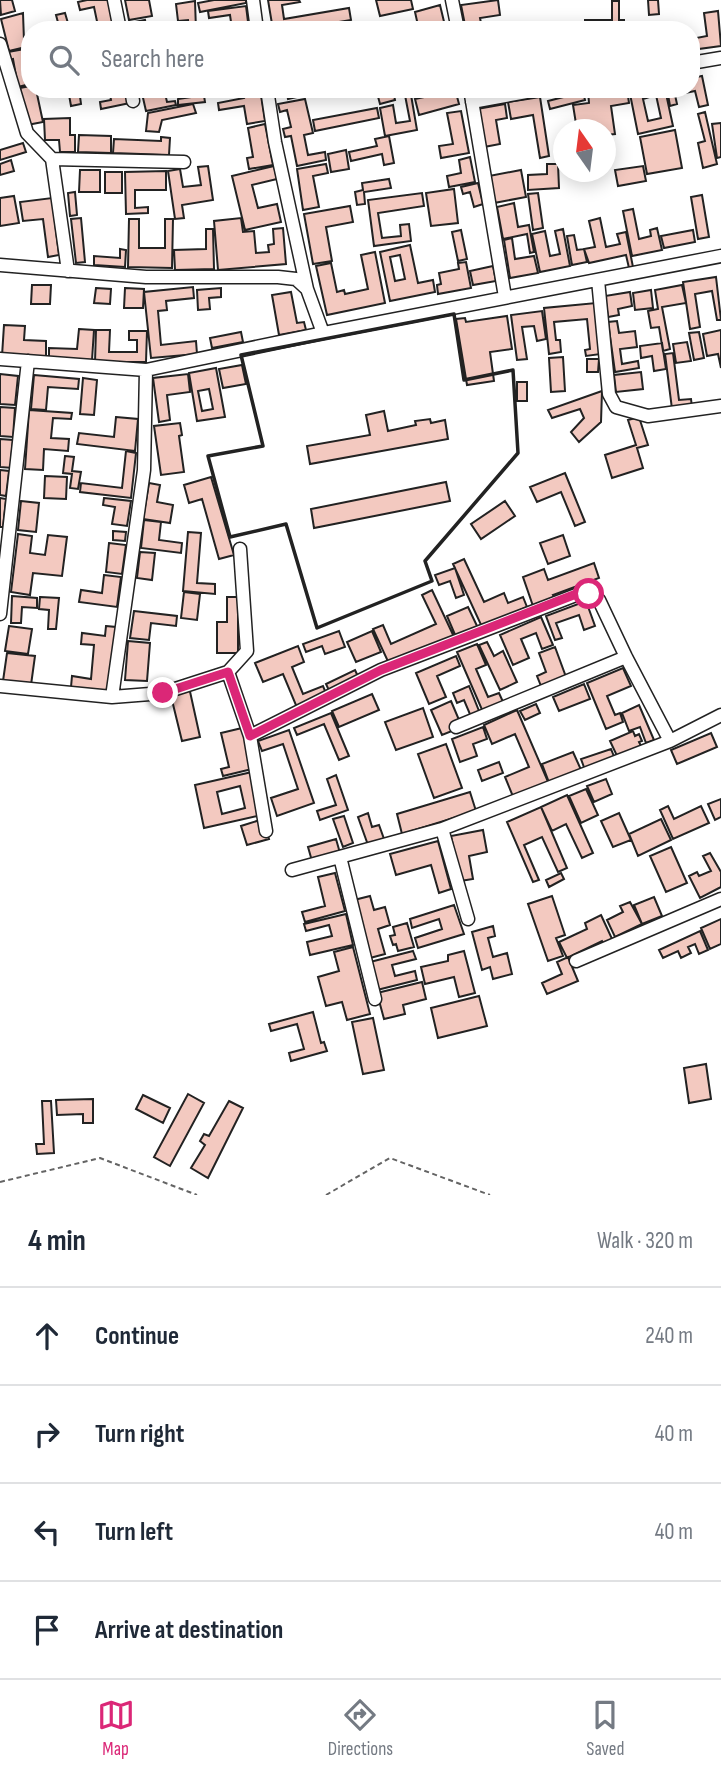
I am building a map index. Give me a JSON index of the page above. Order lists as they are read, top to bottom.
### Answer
{
  "north": "top",
  "page": {
    "search": "Search here",
    "heading": ["4 min", "Walk · 320 m"],
    "list": [
      ["Continue", "240 m"],
      ["Turn right", "40 m"],
      ["Turn left", "40 m"],
      "Arrive at destination"
    ],
    "nav": ["Map", "Directions", "Saved"]
  }
}
